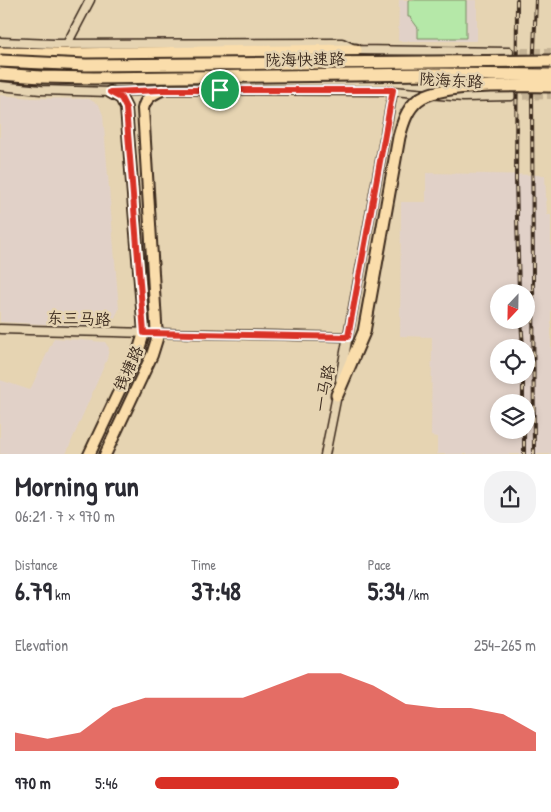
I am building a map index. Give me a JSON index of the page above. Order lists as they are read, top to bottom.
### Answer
{
  "streets": {
    "highway": ["陇海快速路"],
    "main road": ["钱塘路"],
    "street": ["陇海东路", "东三马路", "一马路"]
  },
  "crossings": [
    ["陇海东路", "钱塘路"],
    ["陇海东路", "一马路"],
    ["东三马路", "钱塘路"],
    ["东三马路", "一马路"]
  ],
  "north": "bottom",
  "page": {
    "heading": ["Morning run", "06:21 · 7 × 970 m"],
    "stats": [
      ["Distance", "6.79 km"],
      ["Time", "37:48"],
      ["Pace", "5:34 /km"]
    ],
    "chart": ["Elevation", "254–265 m"],
    "list": [
      {
        "name": "970 m",
        "note": "5:46"
      }
    ]
  }
}
